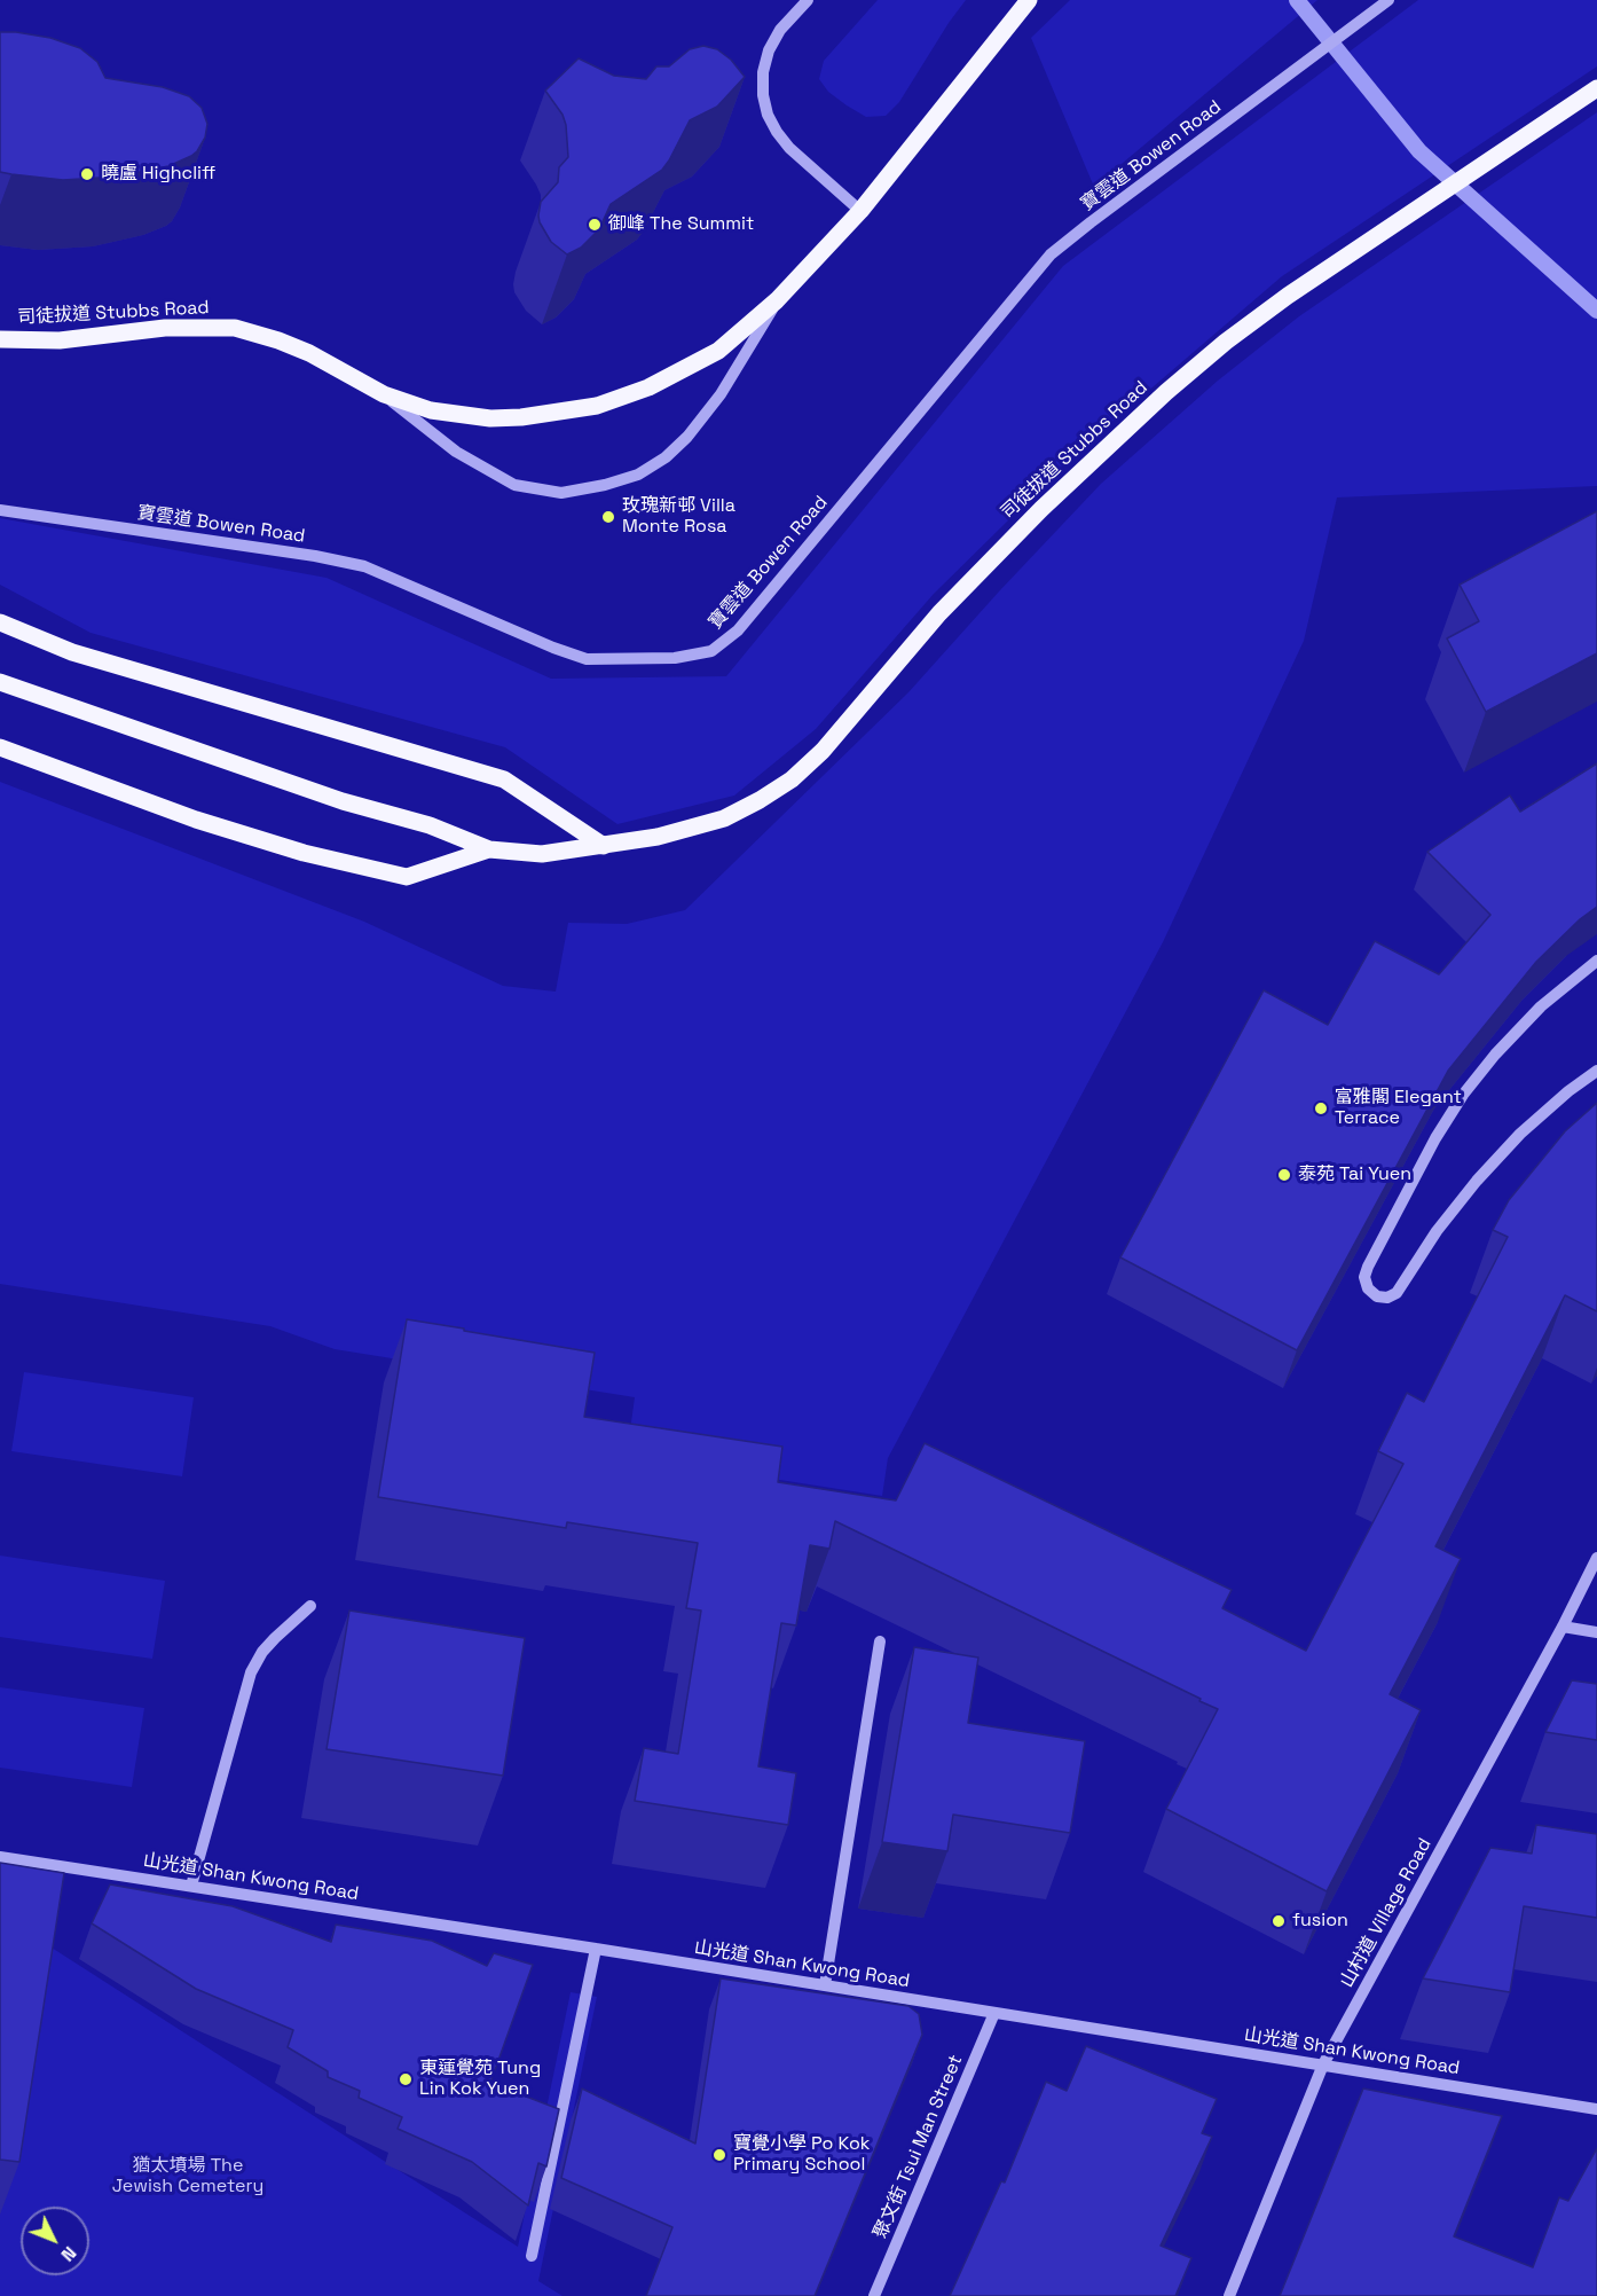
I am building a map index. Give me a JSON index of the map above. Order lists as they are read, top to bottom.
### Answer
{
  "streets": {
    "main road": ["司徒拔道 Stubbs Road"],
    "street": [
      "寶雲道 Bowen Road",
      "山光道 Shan Kwong Road",
      "山村道 Village Road",
      "聚文街 Tsui Man Street"
    ]
  },
  "crossings": [
    ["山光道 Shan Kwong Road", "山村道 Village Road"],
    ["山光道 Shan Kwong Road", "聚文街 Tsui Man Street"]
  ],
  "parks": ["猶太墳場 The Jewish Cemetery"],
  "places": [
    "曉盧 Highcliff",
    "御峰 The Summit",
    "玫瑰新邨 Villa Monte Rosa",
    "富雅閣 Elegant Terrace",
    "泰苑 Tai Yuen",
    "fusion",
    "東蓮覺苑 Tung Lin Kok Yuen",
    "寶覺小學 Po Kok Primary School"
  ],
  "north": "bottom right"
}
